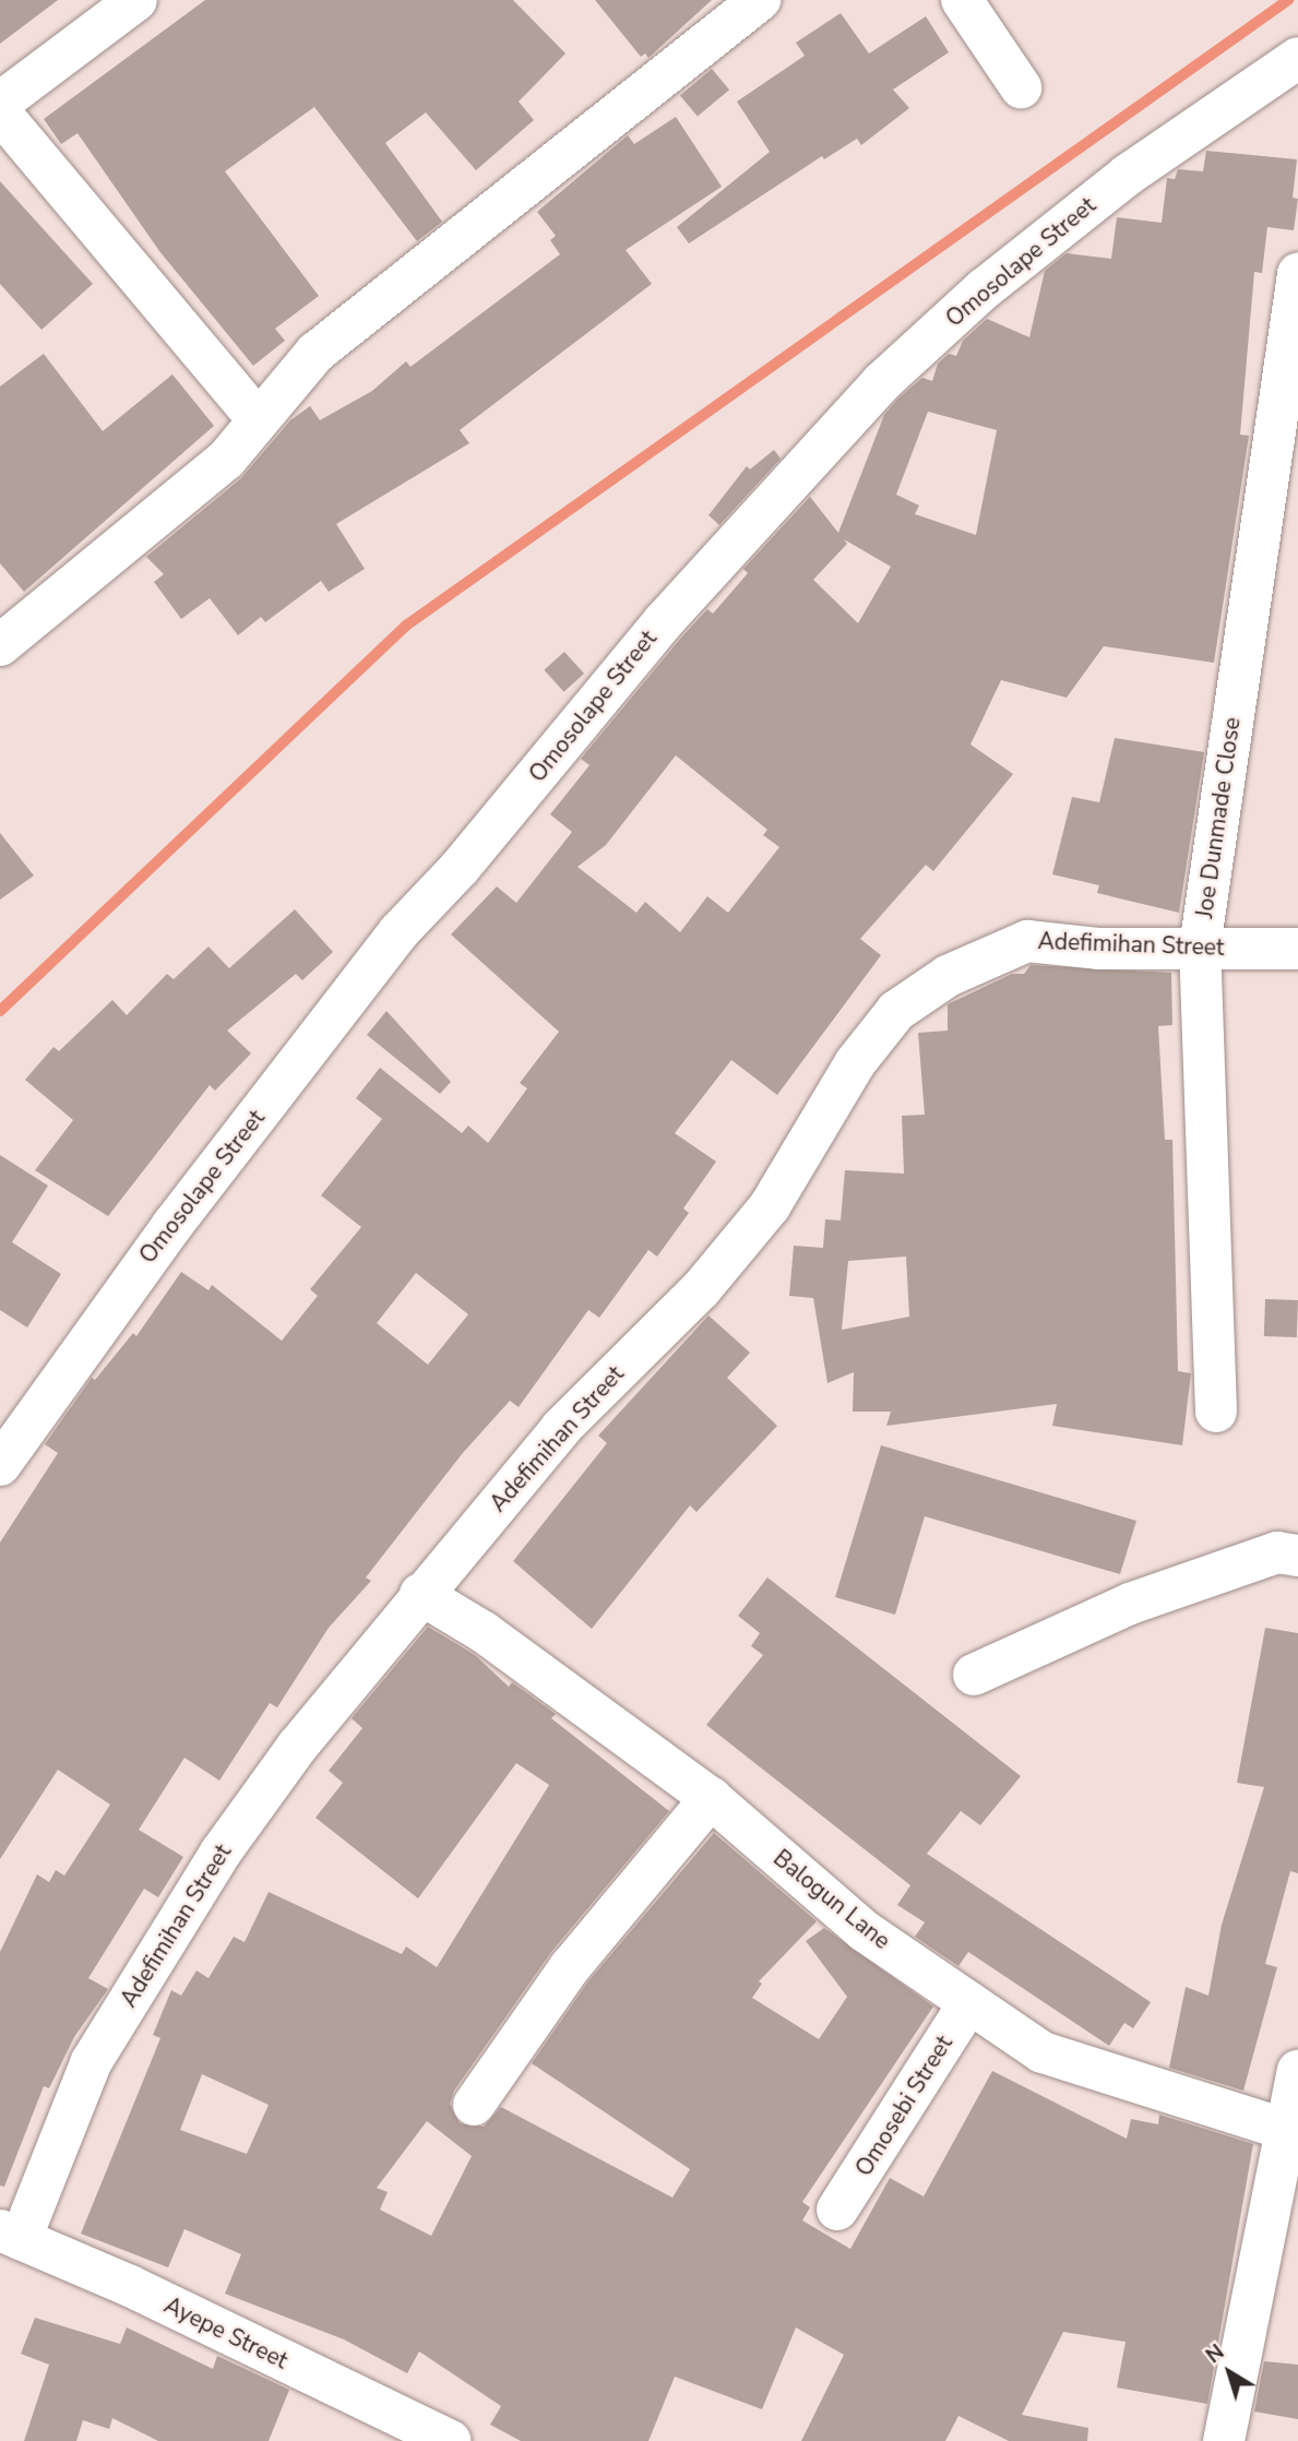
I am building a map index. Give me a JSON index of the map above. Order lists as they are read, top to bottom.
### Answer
{
  "streets": {
    "street": [
      "Omosolape Street",
      "Joe Dunmade Close",
      "Adefimihan Street",
      "Balogun Lane",
      "Omosebi Street",
      "Ayepe Street"
    ]
  },
  "crossings": [
    ["Joe Dunmade Close", "Adefimihan Street"],
    ["Adefimihan Street", "Balogun Lane"],
    ["Adefimihan Street", "Ayepe Street"],
    ["Balogun Lane", "Omosebi Street"]
  ],
  "north": "top left"
}
